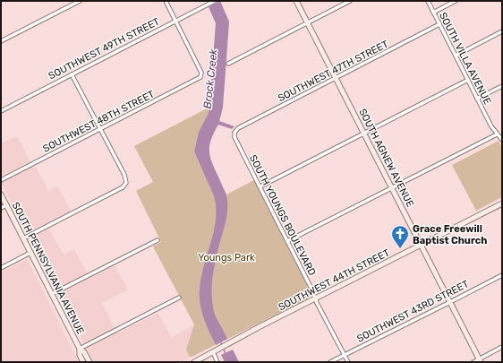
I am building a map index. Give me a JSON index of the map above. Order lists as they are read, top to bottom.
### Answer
{
  "streets": {
    "main road": ["SOUTH AGNEW AVENUE", "SOUTH PENNSYLVANIA AVENUE", "SOUTHWEST 44TH STREET"],
    "street": [
      "SOUTHWEST 49TH STREET",
      "SOUTH VILLA AVENUE",
      "SOUTHWEST 47TH STREET",
      "SOUTHWEST 48TH STREET",
      "SOUTH YOUNGS BOULEVARD",
      "SOUTHWEST 43RD STREET"
    ]
  },
  "crossings": [
    ["SOUTHWEST 49TH STREET", "SOUTHWEST 48TH STREET"],
    ["SOUTH VILLA AVENUE", "SOUTHWEST 47TH STREET"],
    ["SOUTHWEST 47TH STREET", "SOUTH AGNEW AVENUE"],
    ["SOUTHWEST 47TH STREET", "SOUTH YOUNGS BOULEVARD"],
    ["SOUTH AGNEW AVENUE", "SOUTHWEST 44TH STREET"],
    ["SOUTH AGNEW AVENUE", "SOUTHWEST 43RD STREET"],
    ["SOUTH YOUNGS BOULEVARD", "SOUTHWEST 44TH STREET"],
    ["SOUTH YOUNGS BOULEVARD", "SOUTHWEST 43RD STREET"]
  ],
  "water": ["Brock Creek"],
  "parks": ["Youngs Park"],
  "places": {
    "church": ["Grace Freewill Baptist Church"]
  }
}
